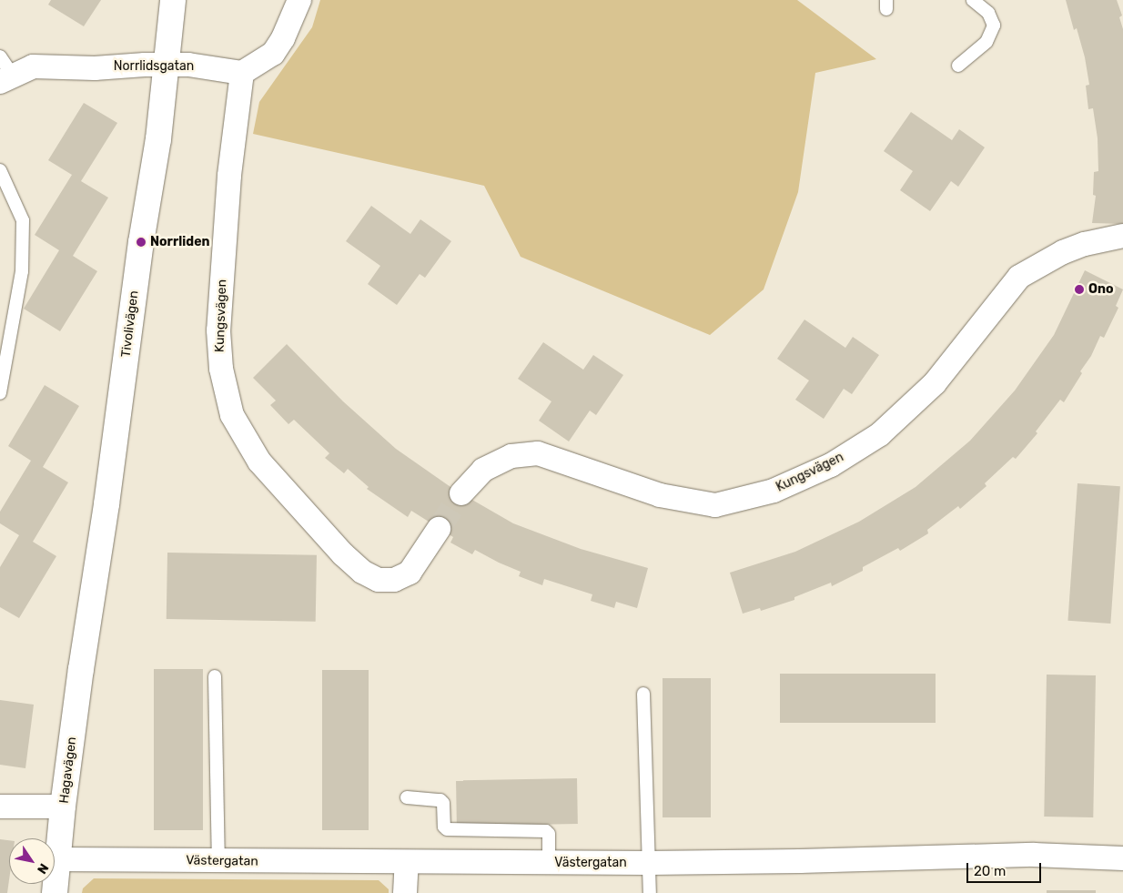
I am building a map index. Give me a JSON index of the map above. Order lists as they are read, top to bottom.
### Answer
{
  "streets": {
    "street": [
      "Norrlidsgatan",
      "Kungsvägen",
      "Tivolivägen",
      "Hagavägen",
      "Västergatan"
    ]
  },
  "crossings": [
    ["Norrlidsgatan", "Kungsvägen"],
    ["Norrlidsgatan", "Tivolivägen"],
    ["Tivolivägen", "Hagavägen"],
    ["Hagavägen", "Västergatan"]
  ],
  "places": ["Norrliden", "Ono"],
  "scale_bar": "20 m",
  "north": "bottom right"
}
